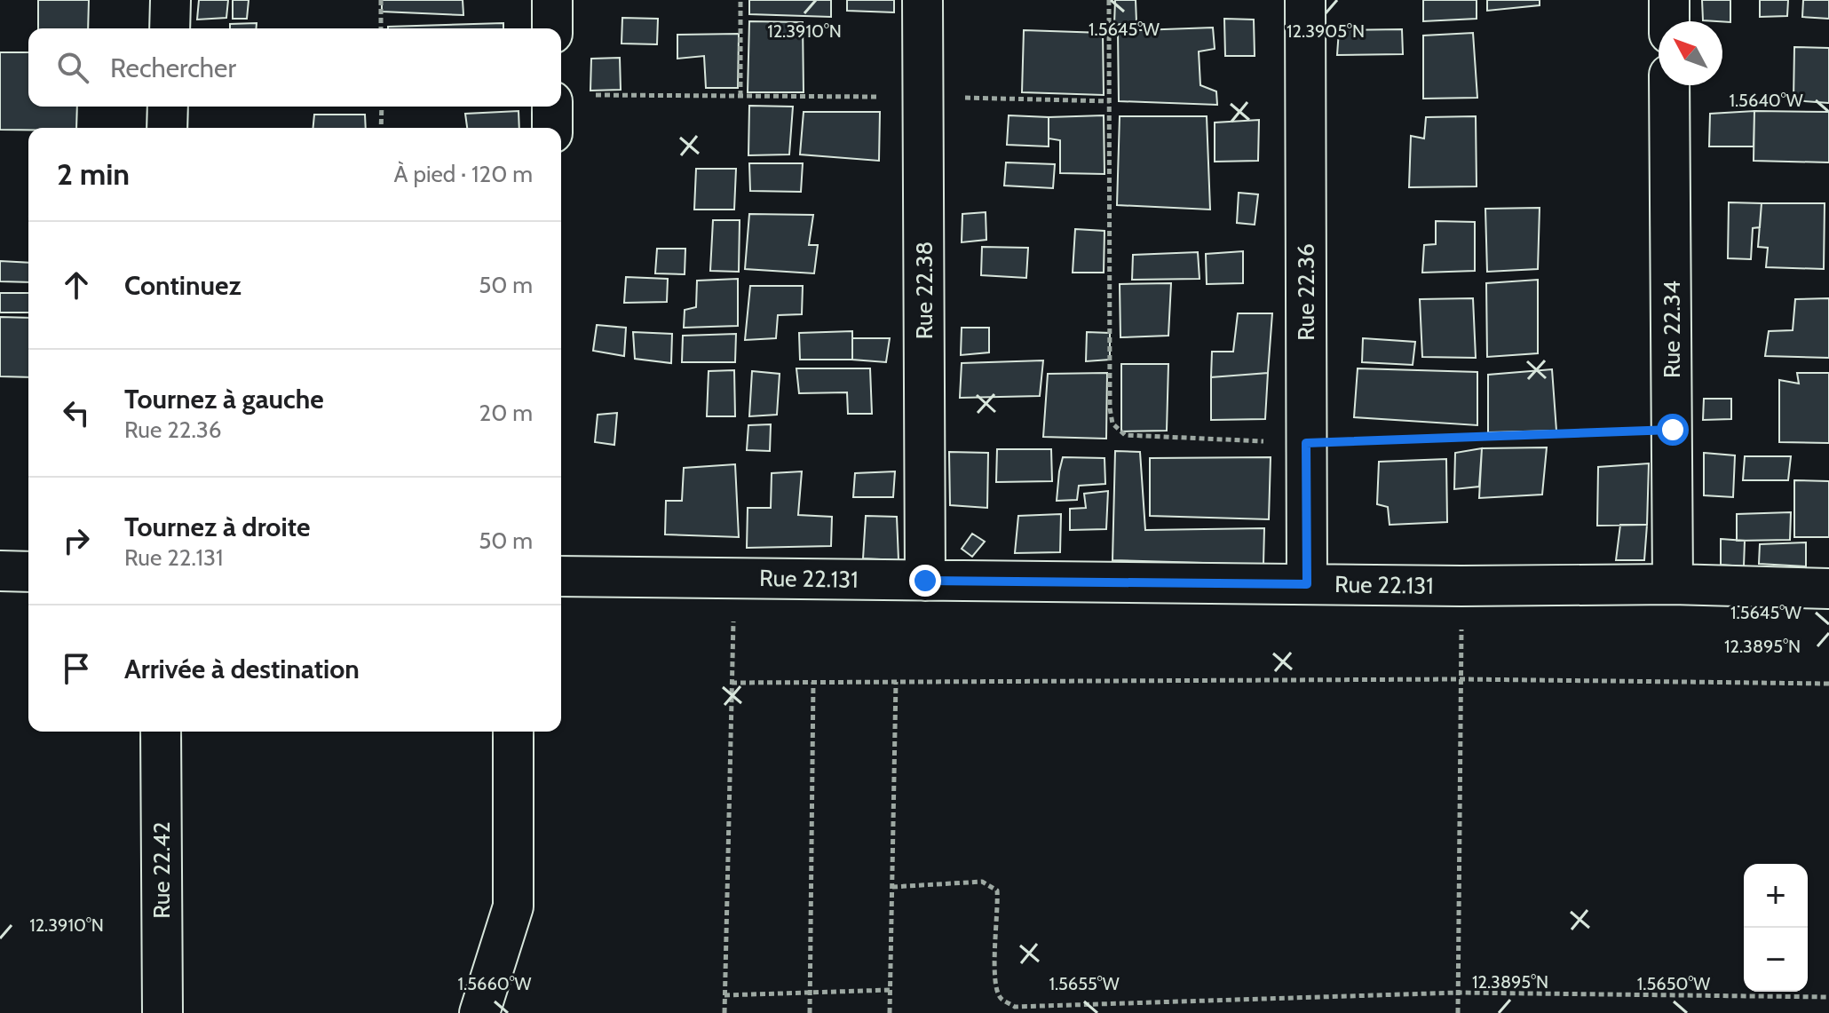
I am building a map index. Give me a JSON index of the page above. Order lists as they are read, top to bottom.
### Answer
{
  "streets": {
    "street": [
      "Rue 22.38",
      "Rue 22.36",
      "Rue 22.34",
      "Rue 22.131",
      "Rue 22.42"
    ]
  },
  "crossings": [
    ["Rue 22.38", "Rue 22.131"],
    ["Rue 22.36", "Rue 22.131"],
    ["Rue 22.34", "Rue 22.131"]
  ],
  "north": "top left",
  "page": {
    "search": "Rechercher",
    "heading": ["2 min", "À pied · 120 m"],
    "list": [
      ["Continuez", "50 m"],
      ["Tournez à gauche", "Rue 22.36", "20 m"],
      ["Tournez à droite", "Rue 22.131", "50 m"],
      "Arrivée à destination"
    ],
    "map_buttons": ["+", "−"]
  },
  "coordinates": [
    "1.5645°W",
    "12.3910°N",
    "12.3905°N",
    "1.5640°W",
    "12.3895°N",
    "1.5660°W",
    "1.5655°W",
    "1.5650°W"
  ]
}
